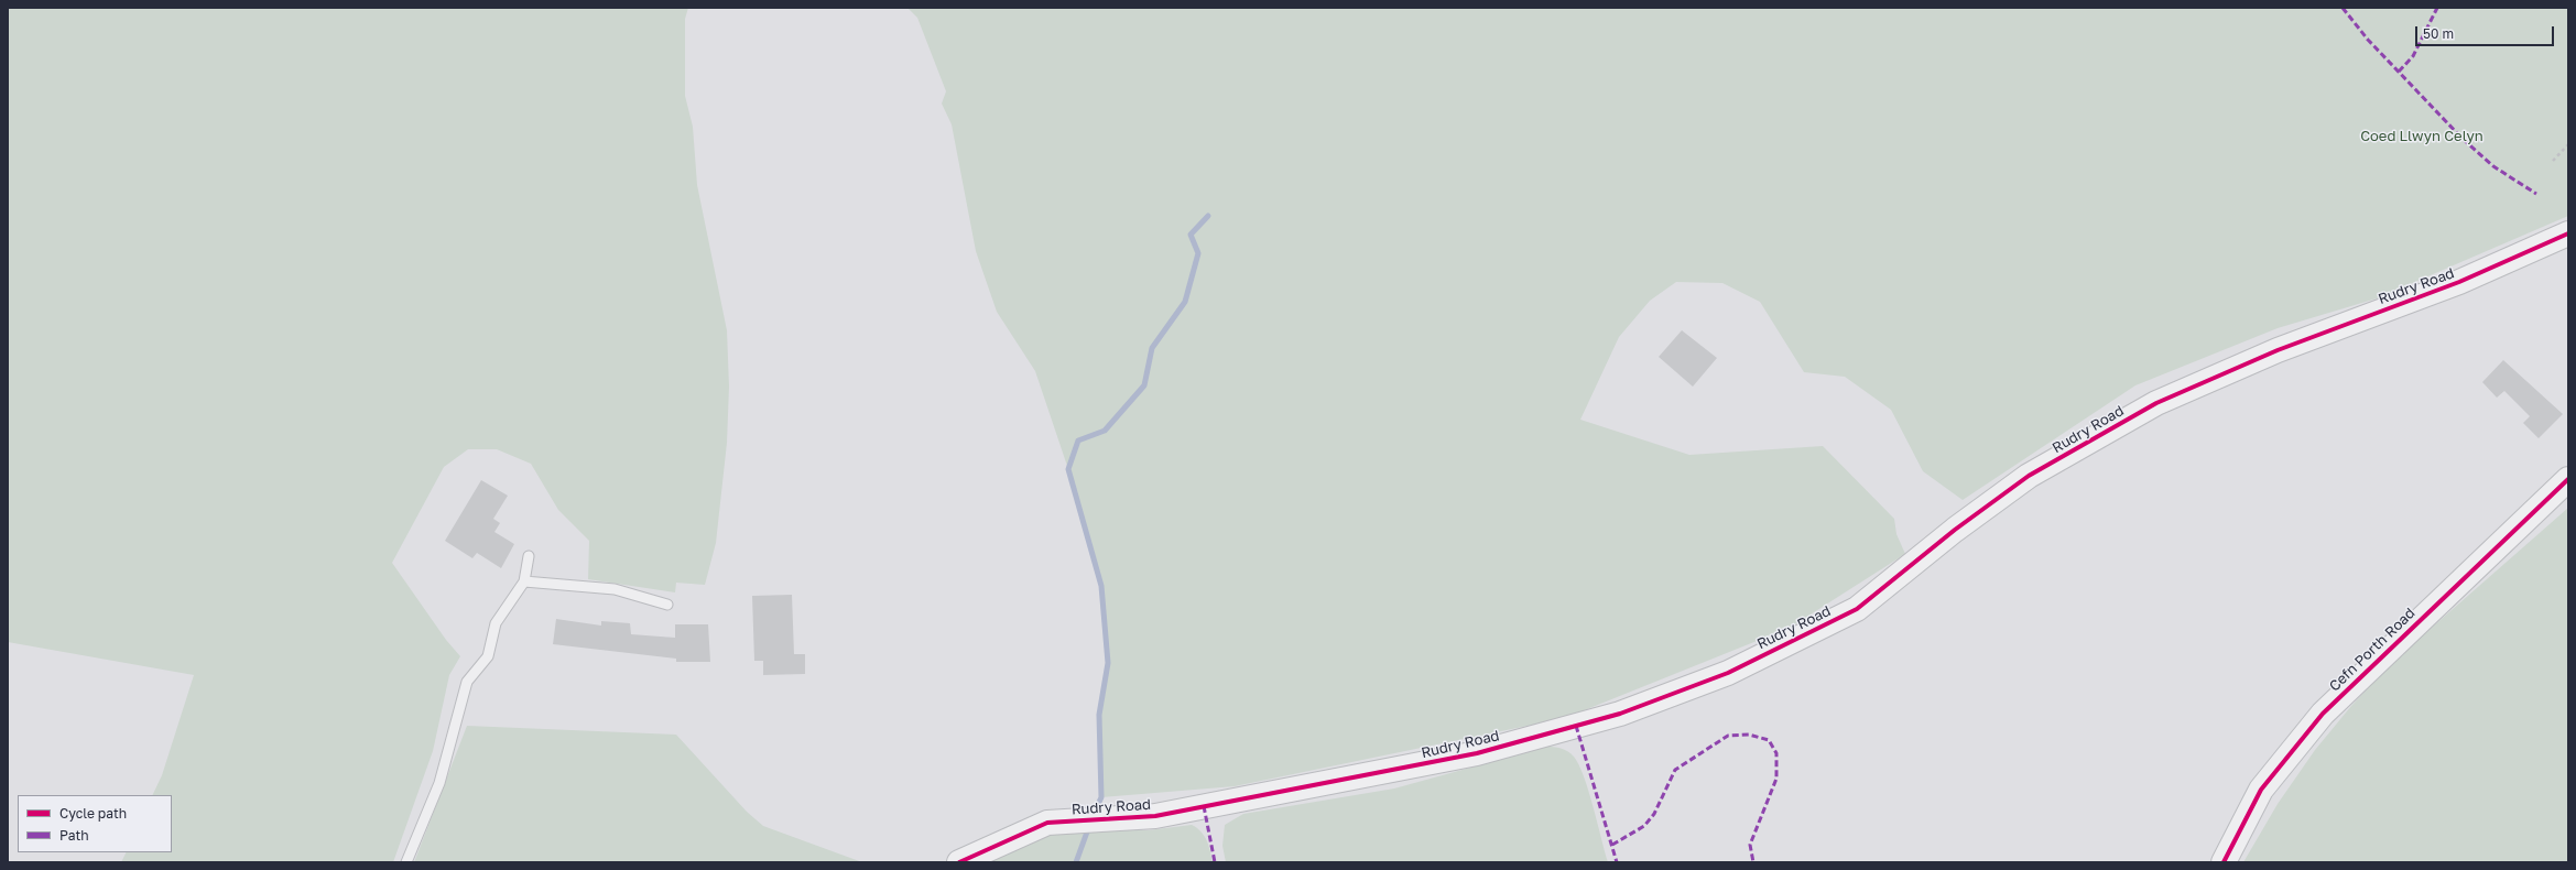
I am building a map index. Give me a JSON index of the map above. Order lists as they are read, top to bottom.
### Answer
{
  "streets": {
    "street": ["Rudry Road", "Cefn Porth Road"]
  },
  "parks": ["Coed Llwyn Celyn"],
  "legend": ["Cycle path", "Path"],
  "scale_bar": "50 m"
}
